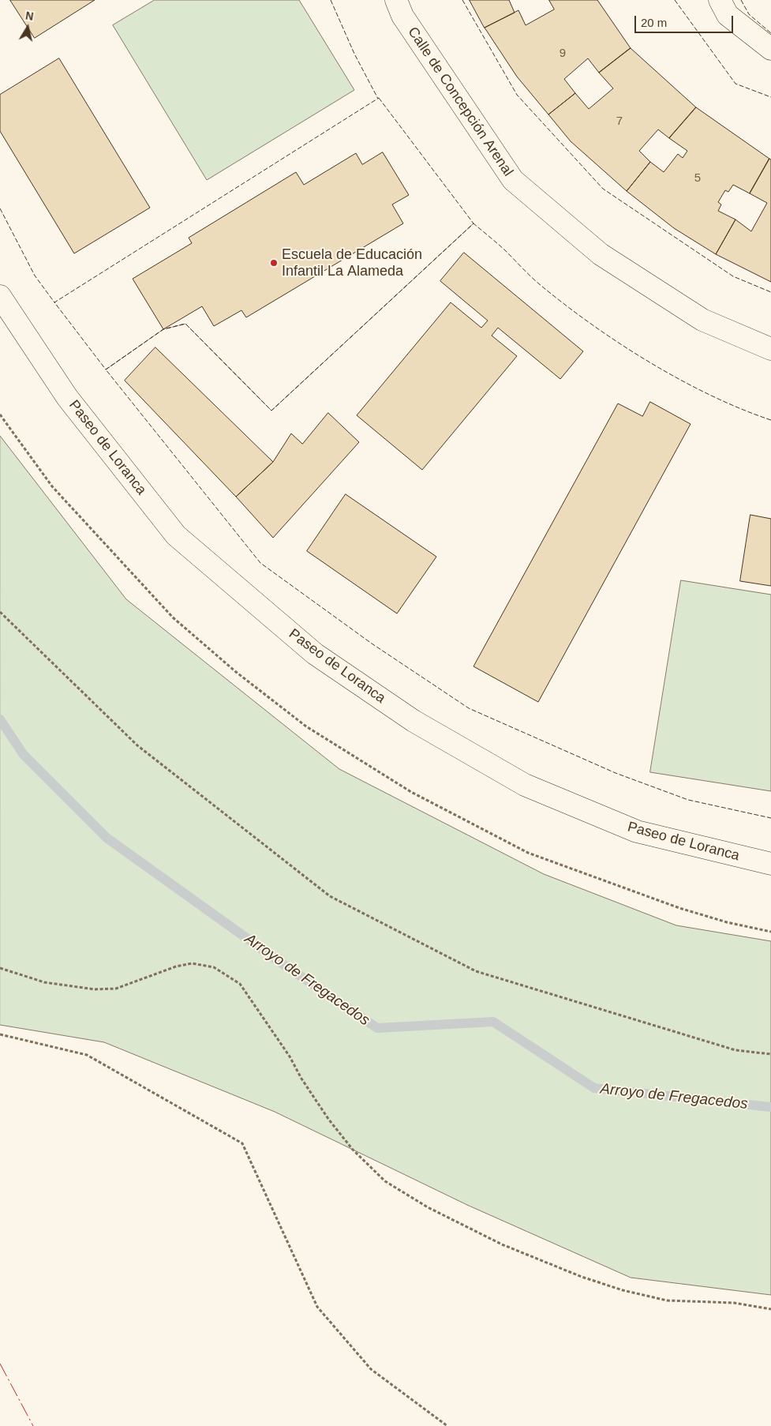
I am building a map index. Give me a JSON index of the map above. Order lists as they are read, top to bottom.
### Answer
{
  "streets": {
    "street": ["Calle de Concepción Arenal", "Paseo de Loranca"]
  },
  "water": ["Arroyo de Fregacedos"],
  "places": ["Escuela de Educación Infantil La Alameda"],
  "house_numbers": ["9", "7", "5"],
  "scale_bar": "20 m",
  "north": "top"
}
